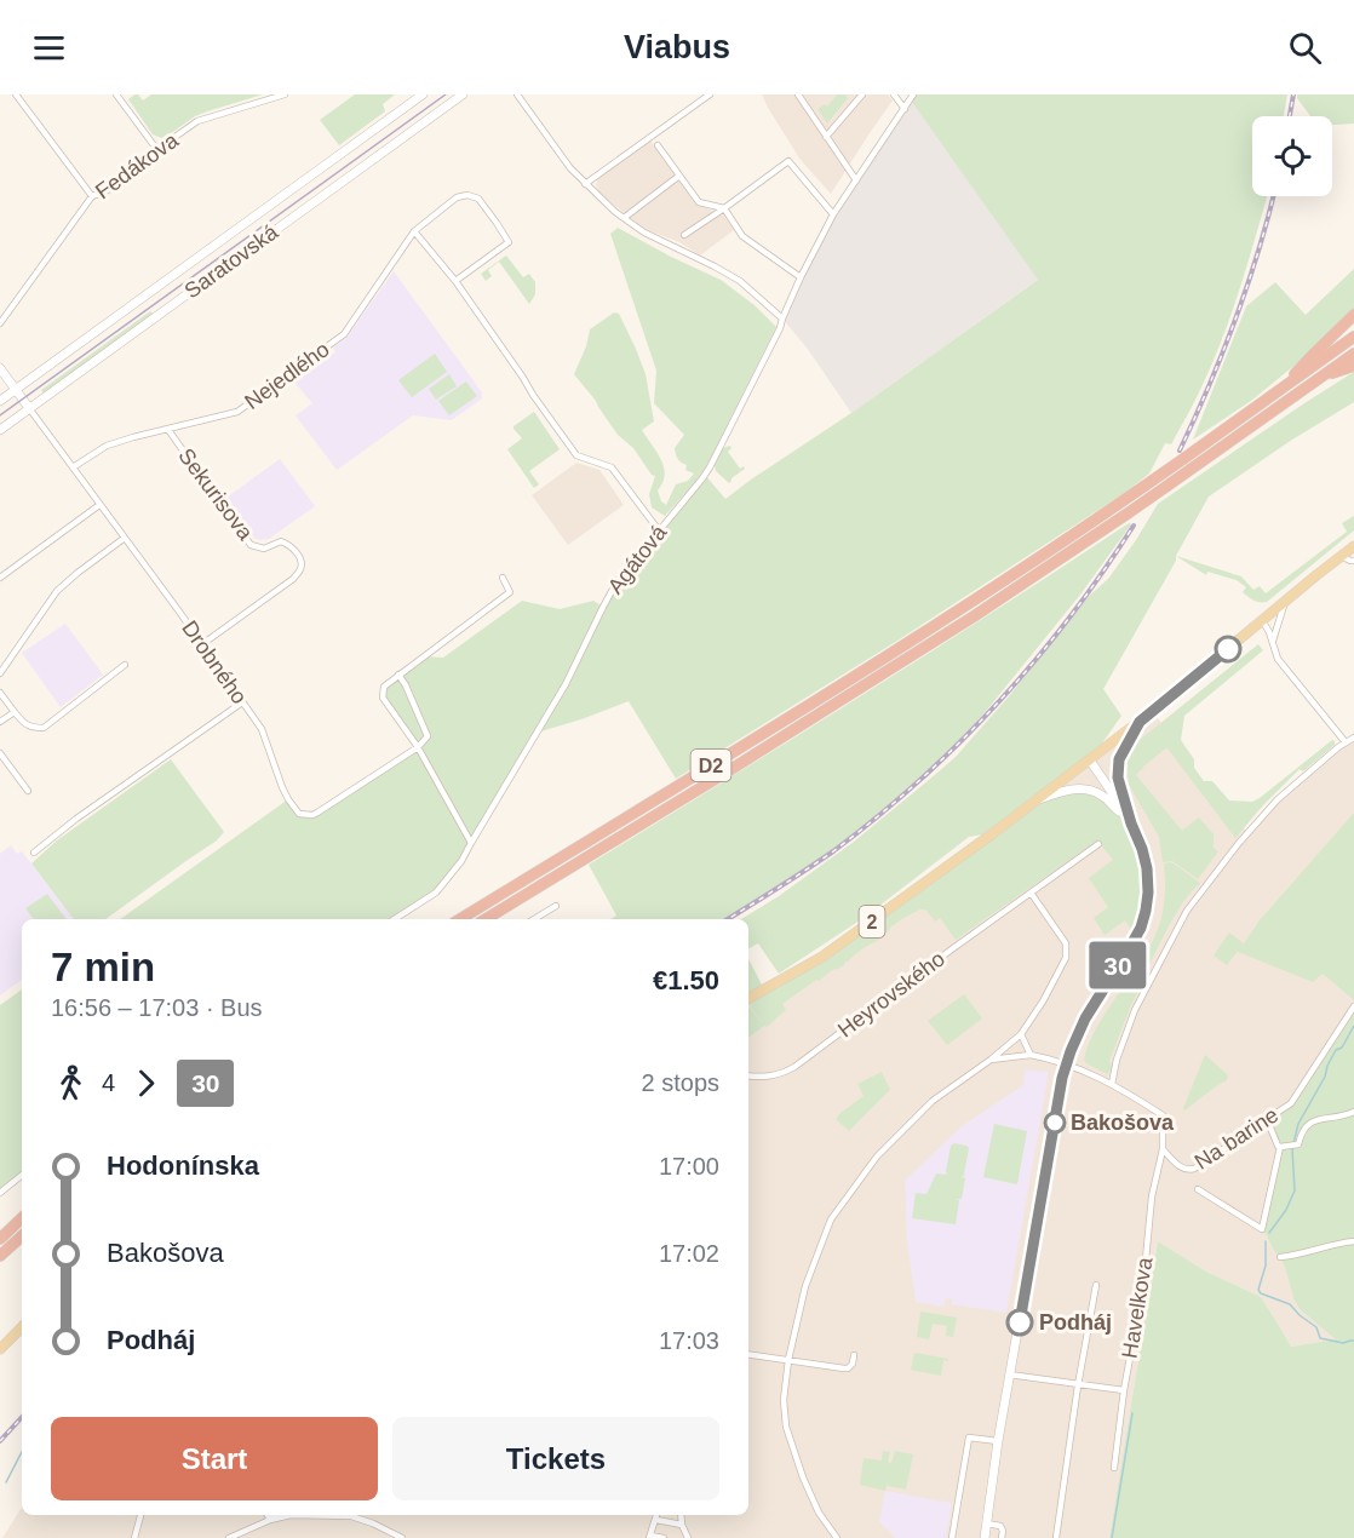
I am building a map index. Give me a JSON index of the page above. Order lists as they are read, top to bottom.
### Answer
{
  "streets": {
    "highway": ["D2"],
    "main road": ["Saratovská", "2"],
    "street": [
      "Fedákova",
      "Nejedlého",
      "Sekurisova",
      "Agátová",
      "Drobného",
      "Heyrovského",
      "Na barine",
      "Havelkova"
    ]
  },
  "crossings": [
    ["Saratovská", "Drobného"],
    ["Nejedlého", "Sekurisova"],
    ["Nejedlého", "Drobného"],
    ["Sekurisova", "Drobného"],
    ["Na barine", "Havelkova"]
  ],
  "places": ["Bakošova", "Podháj"],
  "lines": ["bus line 30"],
  "page": {
    "header": "Viabus",
    "on_map": "30",
    "heading": ["7 min", "16:56 – 17:03 · Bus", "€1.50"],
    "legs": ["4", "30", "2 stops"],
    "list": [
      {
        "name": "Hodonínska",
        "value": "17:00"
      },
      {
        "name": "Bakošova",
        "value": "17:02"
      },
      {
        "name": "Podháj",
        "value": "17:03"
      }
    ],
    "buttons": ["Start", "Tickets"]
  }
}
